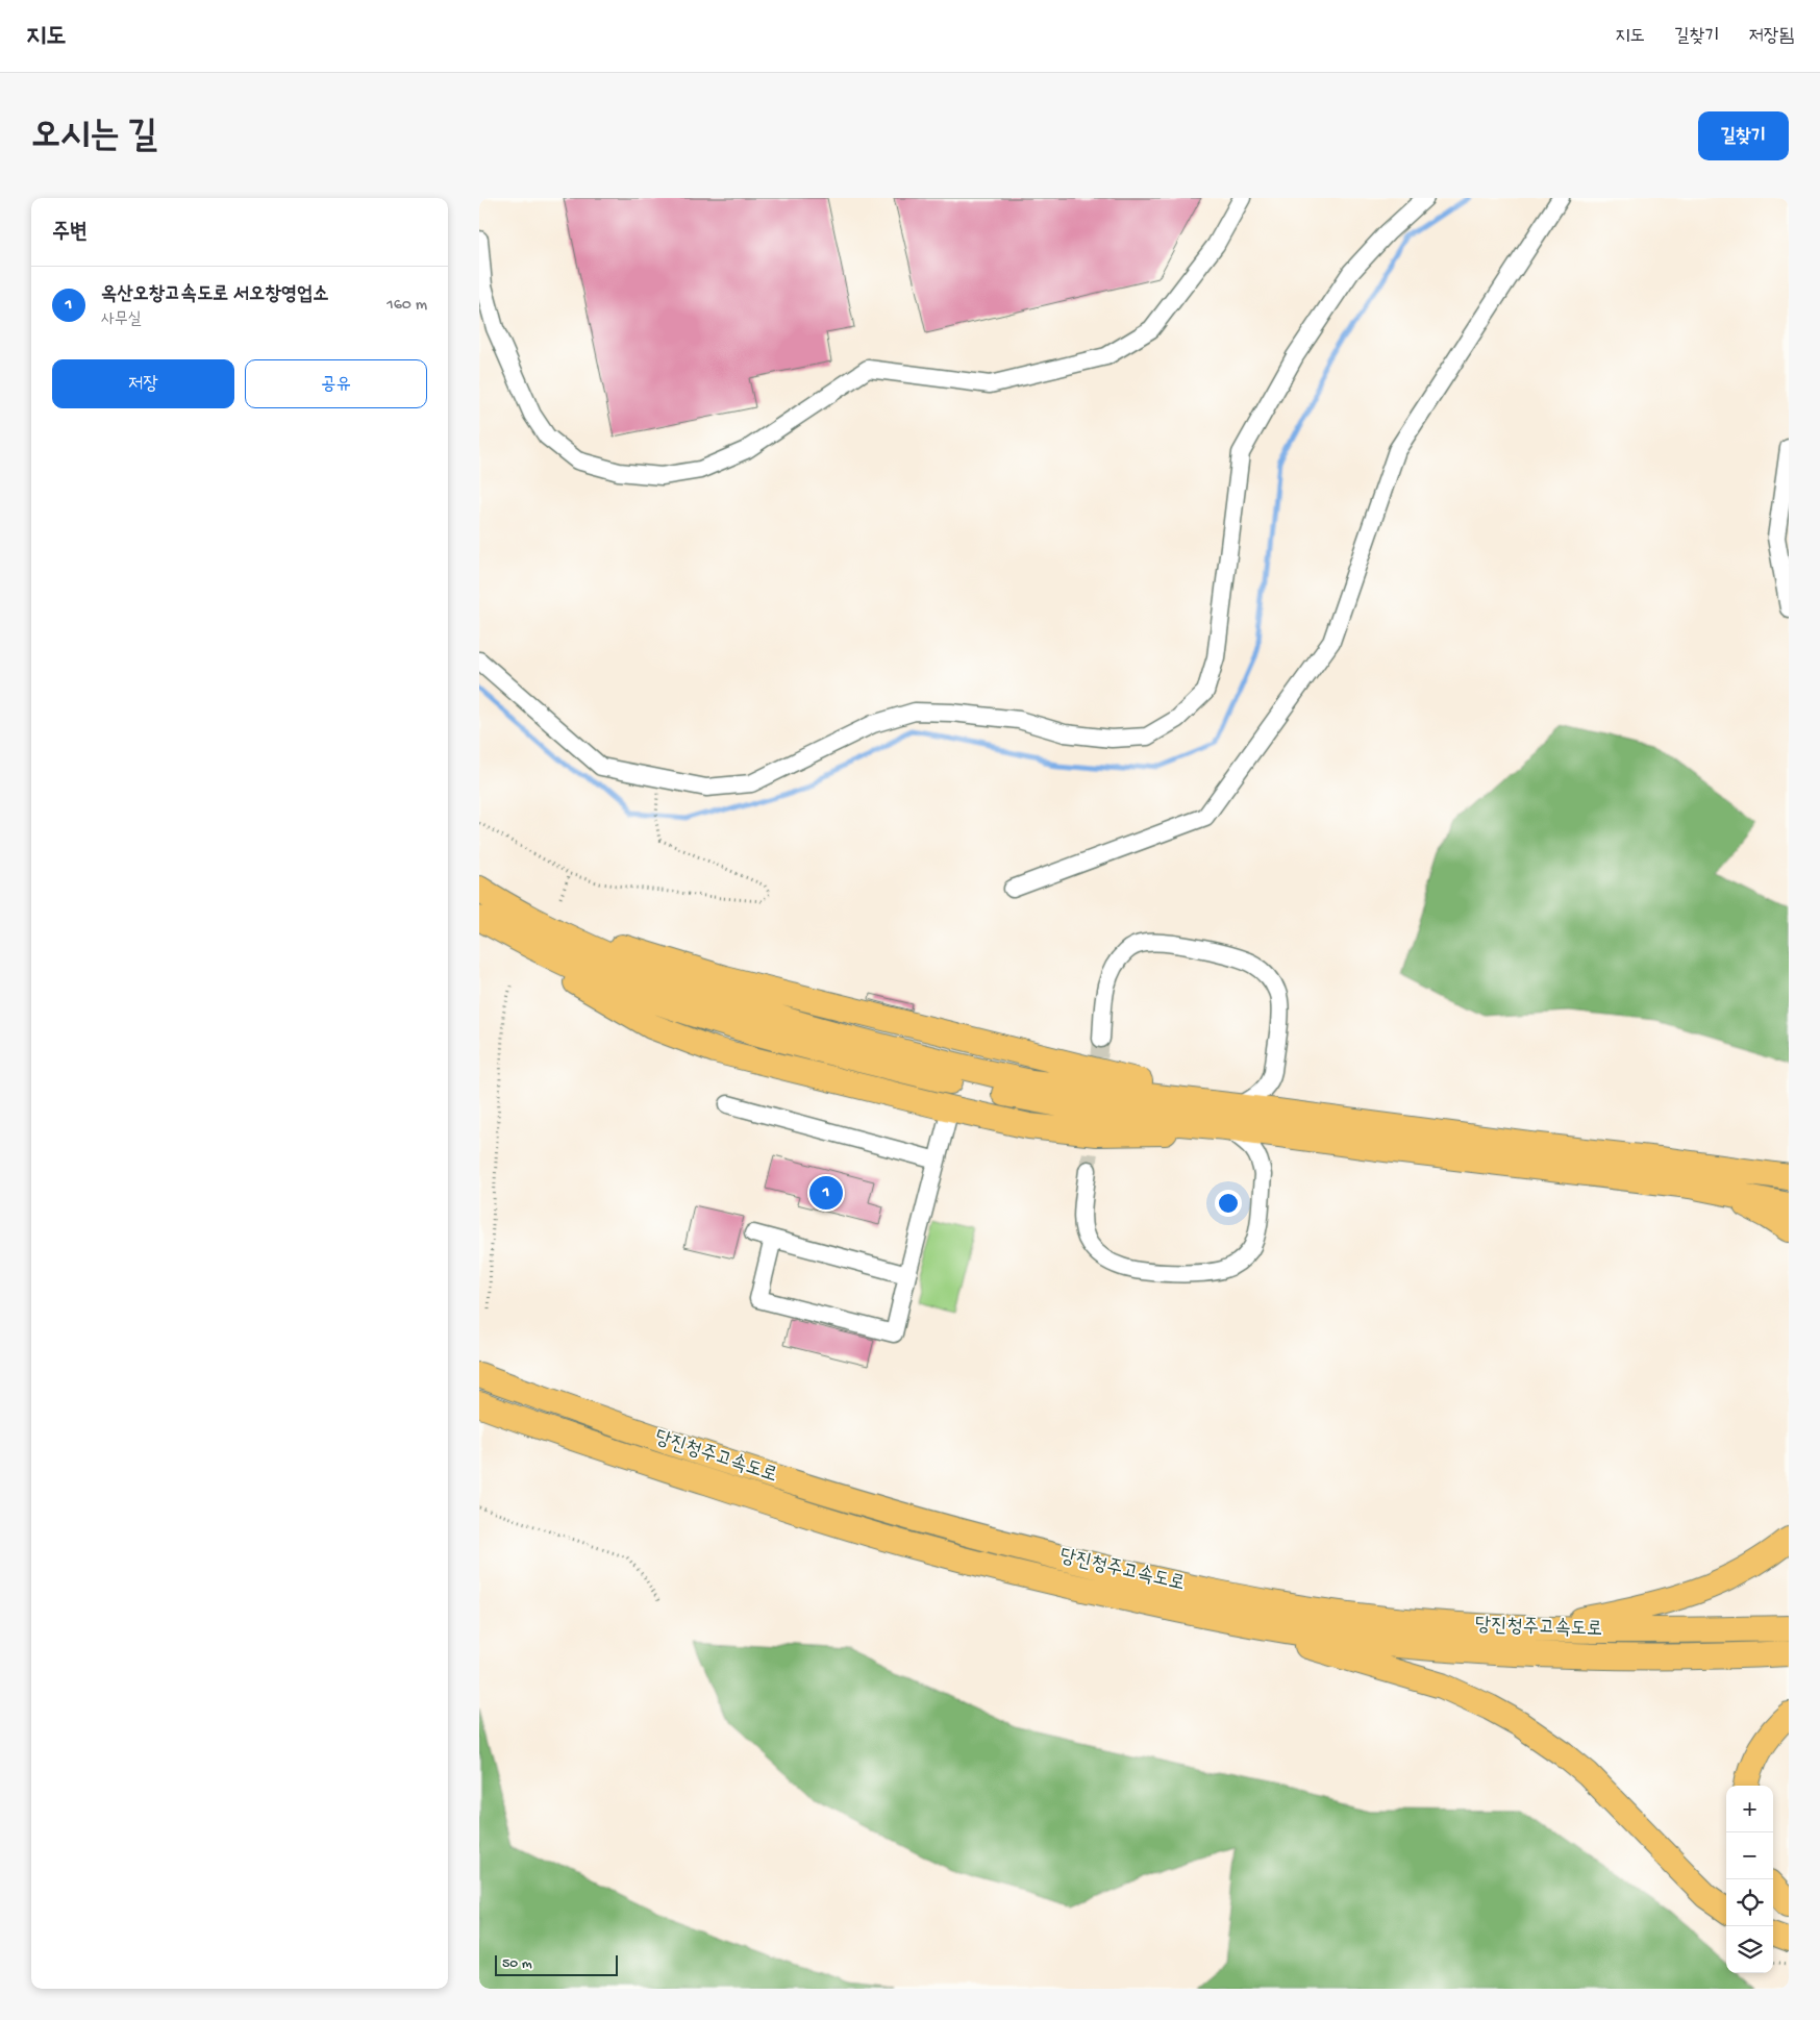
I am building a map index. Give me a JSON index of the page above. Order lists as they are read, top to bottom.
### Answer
{
  "streets": {
    "highway": ["당진청주고속도로"]
  },
  "scale_bar": "50 m",
  "page": {
    "header": "지도",
    "nav": ["지도", "길찾기", "저장됨"],
    "title": "오시는 길",
    "buttons": [
      "길찾기",
      ["저장", "공유"]
    ],
    "heading": "주변",
    "list": [
      {
        "mark": "1",
        "name": "옥산오창고속도로 서오창영업소",
        "note": "사무실",
        "value": "160 m"
      }
    ],
    "pins": "1",
    "map_buttons": ["+", "−"],
    "scale": "50 m"
  }
}
